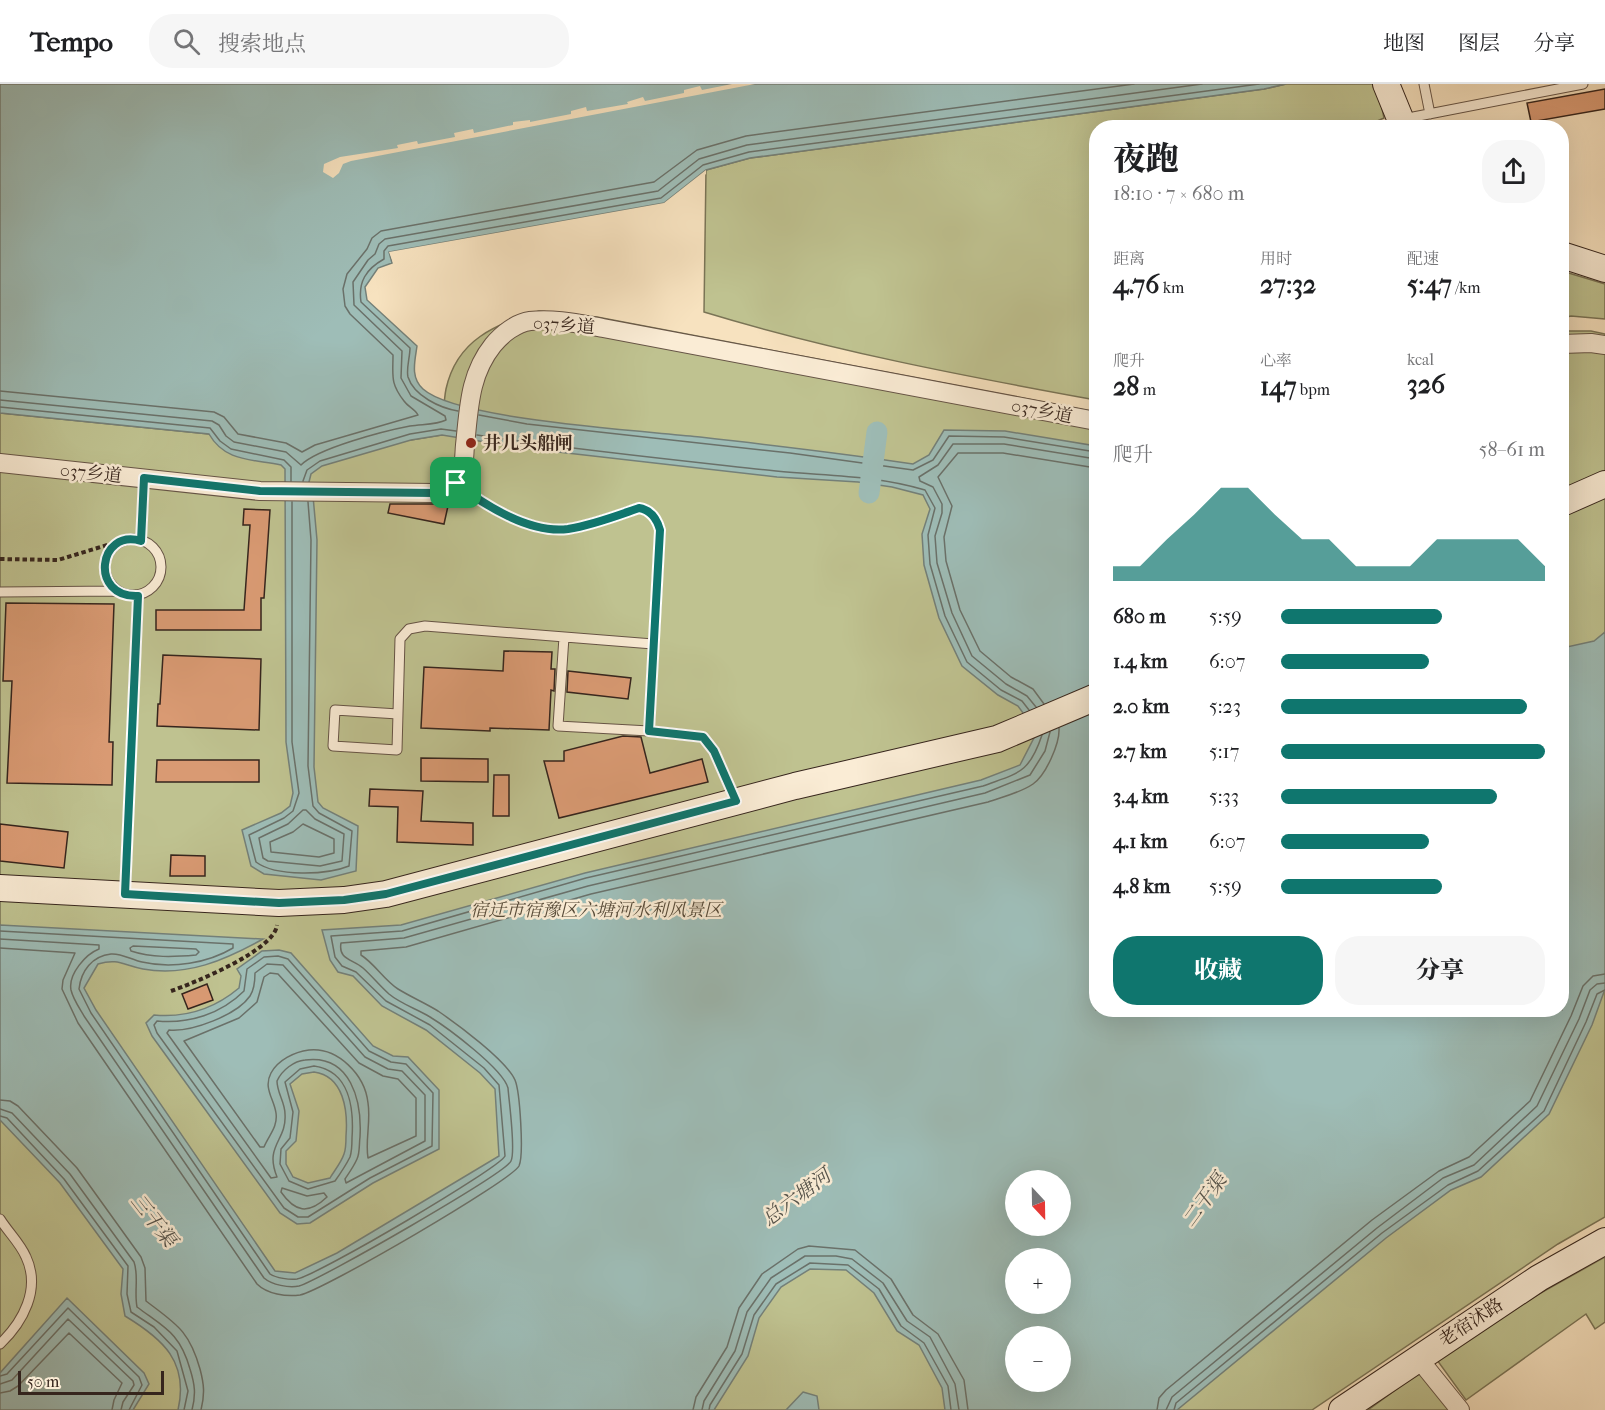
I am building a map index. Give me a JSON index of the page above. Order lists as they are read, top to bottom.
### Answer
{
  "streets": {
    "street": ["037乡道", "老宿沭路"]
  },
  "water": ["总六塘河", "二干渠", "三干渠"],
  "parks": ["宿迁市宿豫区六塘河水利风景区"],
  "places": ["井儿头船闸"],
  "scale_bar": "50 m",
  "north": "bottom",
  "page": {
    "header": "Tempo",
    "search": "搜索地点",
    "nav": ["地图", "图层", "分享"],
    "heading": ["夜跑", "18:10 · 7 × 680 m"],
    "stats": [
      ["距离", "4.76 km"],
      ["用时", "27:32"],
      ["配速", "5:47 /km"],
      ["爬升", "28 m"],
      ["心率", "147 bpm"],
      ["kcal", "326"]
    ],
    "chart": ["爬升", "58–61 m"],
    "list": [
      {
        "name": "680 m",
        "note": "5:59"
      },
      {
        "name": "1.4 km",
        "note": "6:07"
      },
      {
        "name": "2.0 km",
        "note": "5:23"
      },
      {
        "name": "2.7 km",
        "note": "5:17"
      },
      {
        "name": "3.4 km",
        "note": "5:33"
      },
      {
        "name": "4.1 km",
        "note": "6:07"
      },
      {
        "name": "4.8 km",
        "note": "5:59"
      }
    ],
    "buttons": ["收藏", "分享"],
    "map_buttons": ["+", "−"],
    "scale": "50 m"
  }
}
